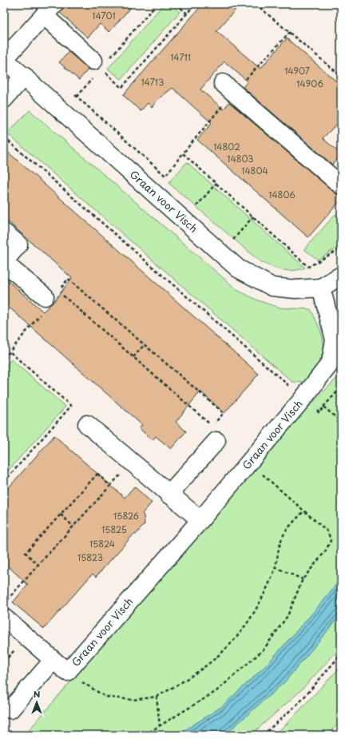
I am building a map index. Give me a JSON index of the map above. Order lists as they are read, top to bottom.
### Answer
{
  "streets": {
    "street": ["Graan voor Visch"]
  },
  "house_numbers": [
    "14701",
    "14711",
    "14907",
    "14713",
    "14906",
    "14802",
    "14803",
    "14804",
    "14806",
    "15826",
    "15825",
    "15824",
    "15823"
  ],
  "north": "top"
}
